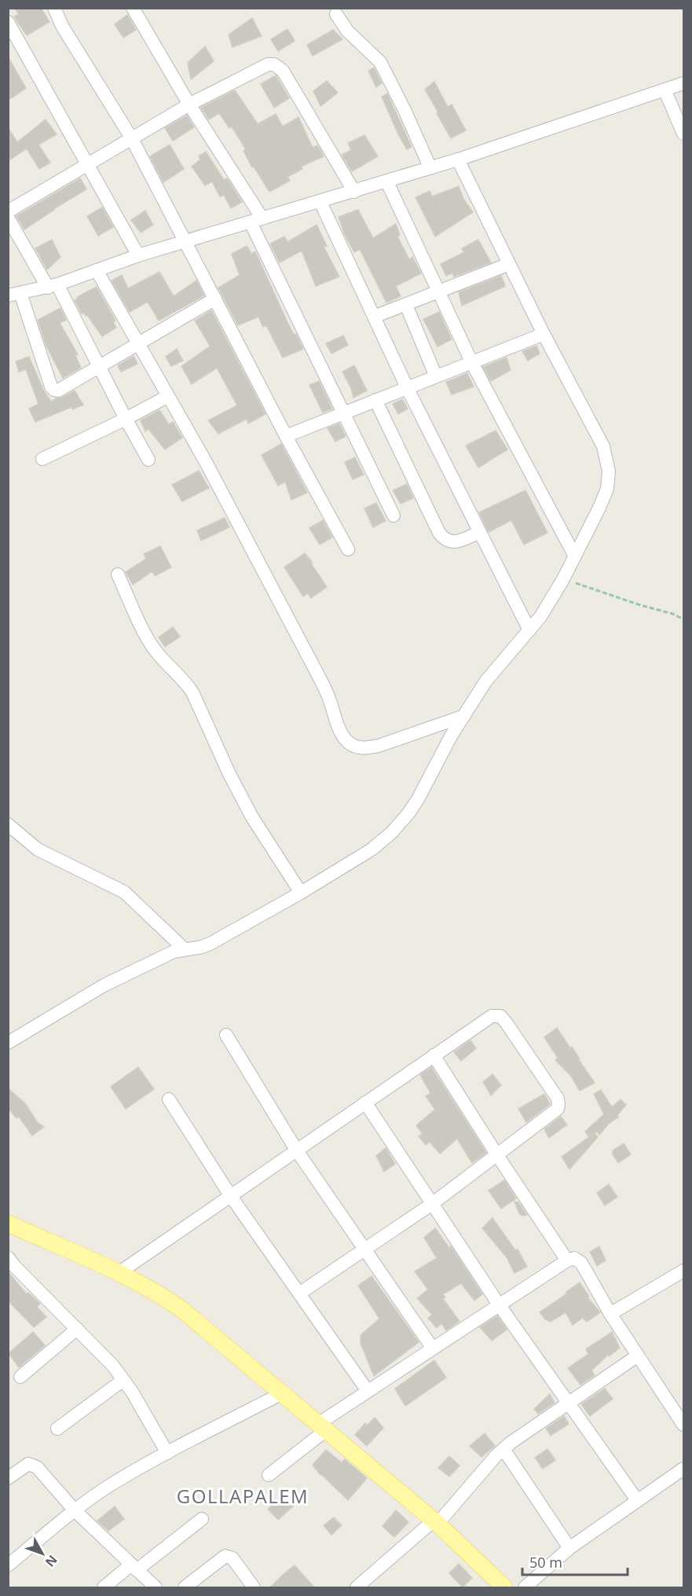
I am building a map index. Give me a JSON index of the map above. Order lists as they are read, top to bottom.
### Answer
{
  "districts": ["GOLLAPALEM"],
  "scale_bar": "50 m",
  "north": "bottom right"
}
